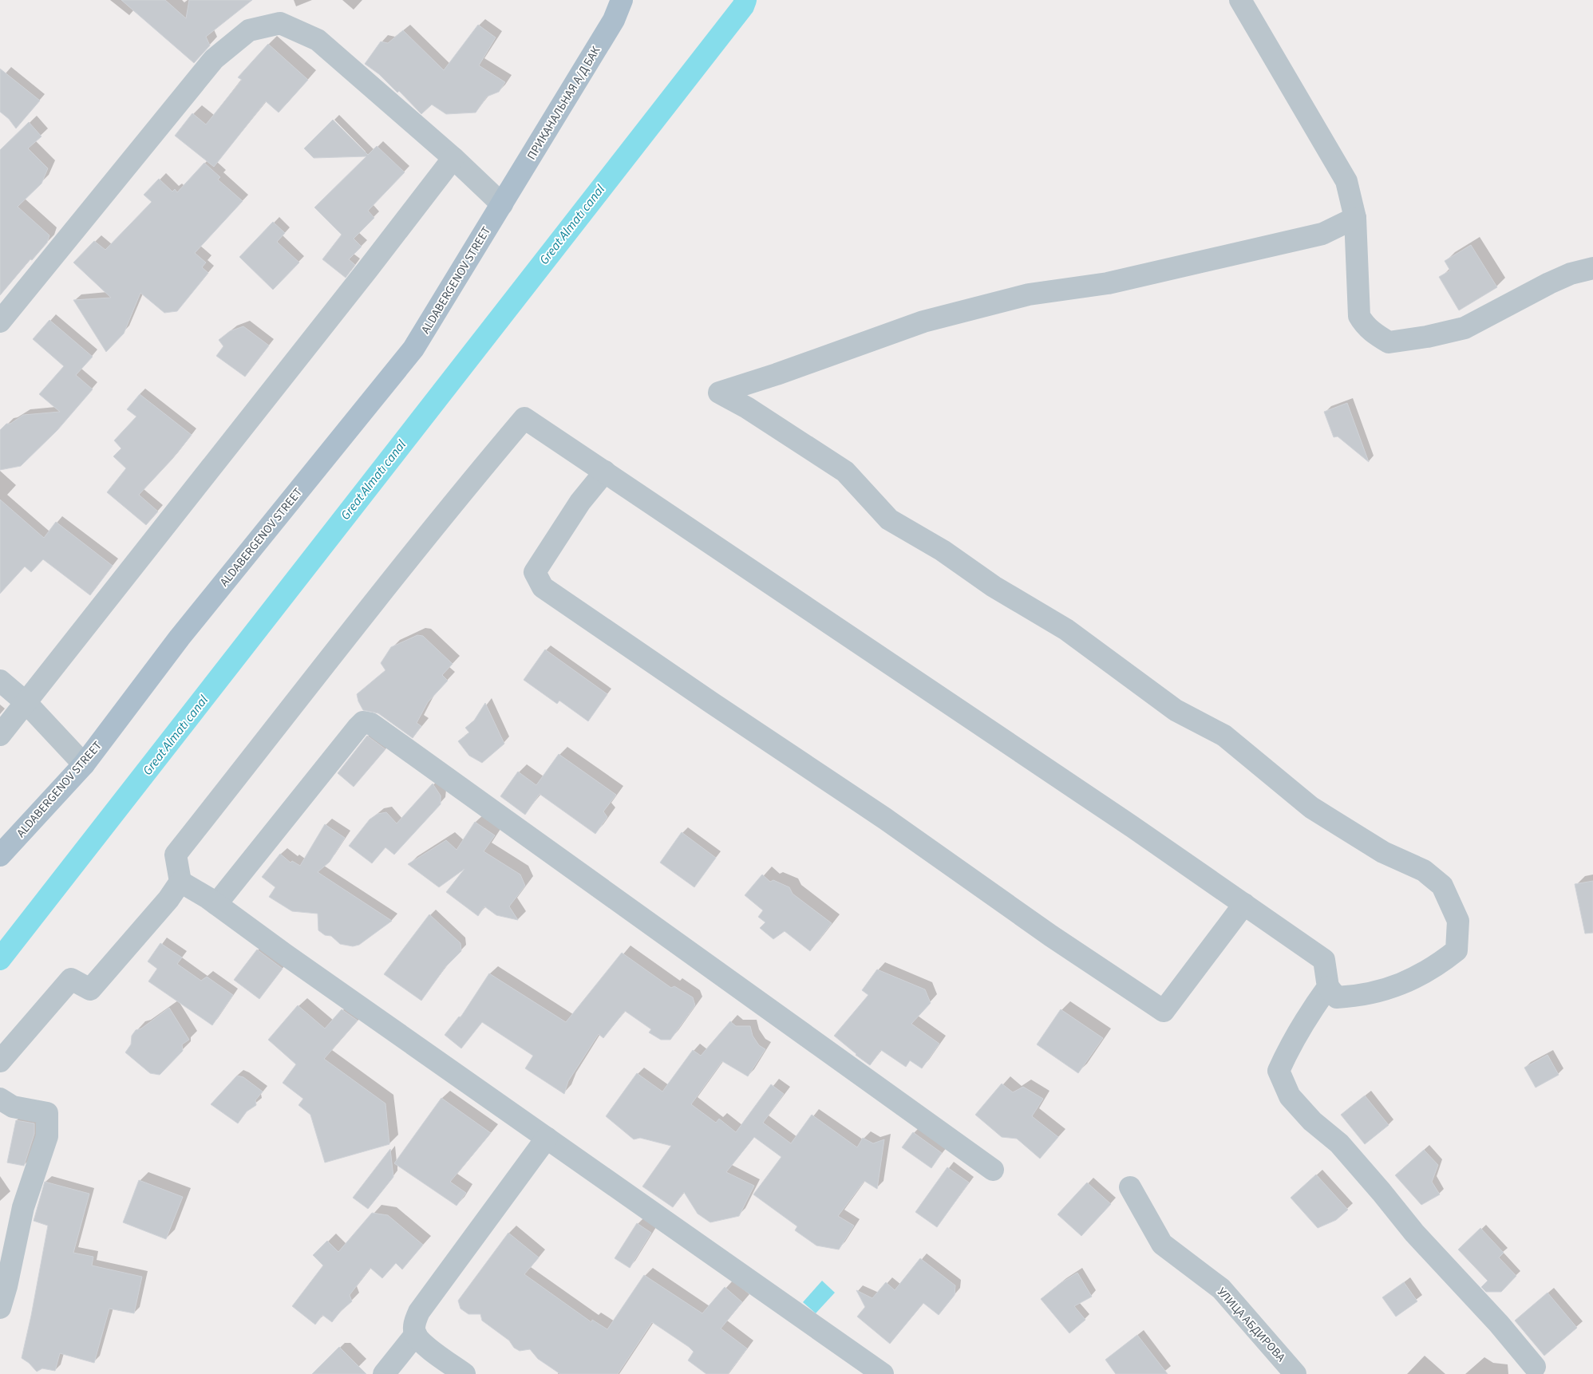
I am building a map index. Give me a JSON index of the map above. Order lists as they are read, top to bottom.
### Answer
{
  "streets": {
    "main road": ["ПРИКАНАЛЬНАЯ А/Д БАК", "ALDABERGENOV STREET"],
    "street": ["УЛИЦА АБДИРОВА"]
  },
  "crossings": [
    ["ПРИКАНАЛЬНАЯ А/Д БАК", "ALDABERGENOV STREET"]
  ],
  "water": ["Great Almatı canal"]
}
